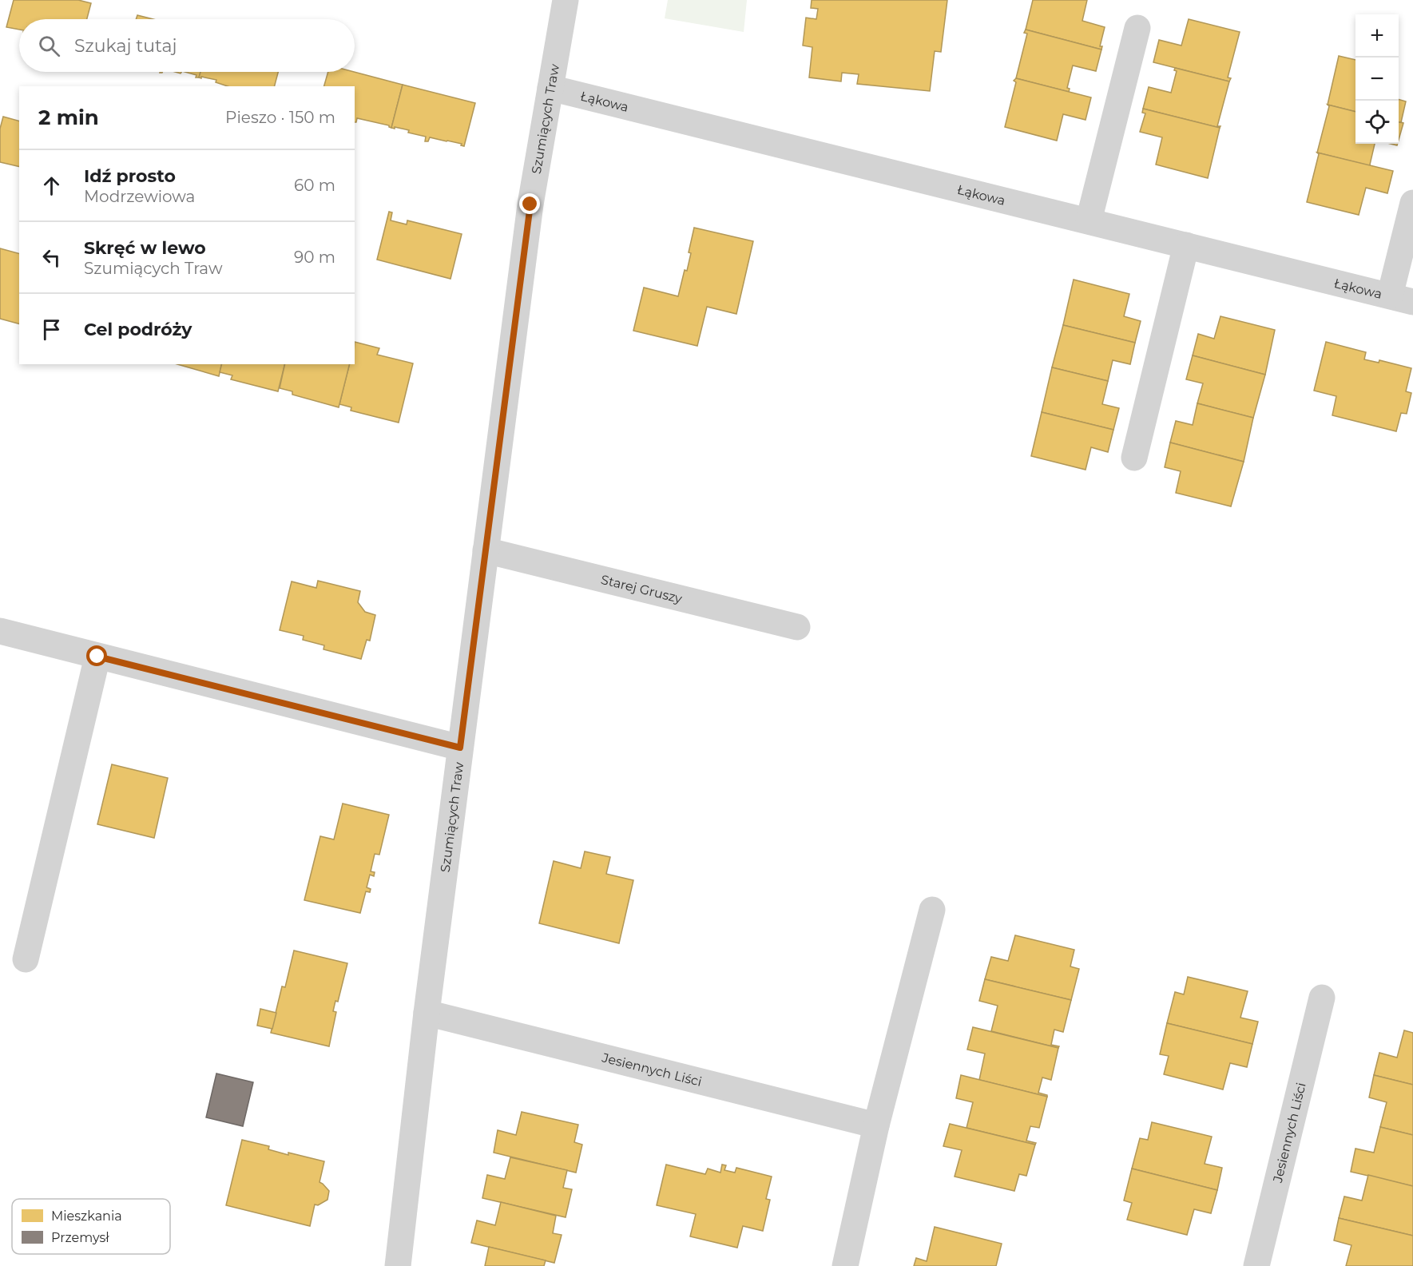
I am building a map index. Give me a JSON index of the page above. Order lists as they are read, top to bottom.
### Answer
{
  "streets": {
    "street": [
      "Łąkowa",
      "Szumiących Traw",
      "Starej Gruszy",
      "Jesiennych Liści"
    ]
  },
  "crossings": [
    ["Łąkowa", "Szumiących Traw"],
    ["Szumiących Traw", "Starej Gruszy"],
    ["Szumiących Traw", "Jesiennych Liści"]
  ],
  "legend": ["Mieszkania", "Przemysł"],
  "page": {
    "map_buttons": ["+", "−"],
    "search": "Szukaj tutaj",
    "heading": ["2 min", "Pieszo · 150 m"],
    "list": [
      ["Idź prosto", "Modrzewiowa", "60 m"],
      ["Skręć w lewo", "Szumiących Traw", "90 m"],
      "Cel podróży"
    ]
  }
}
